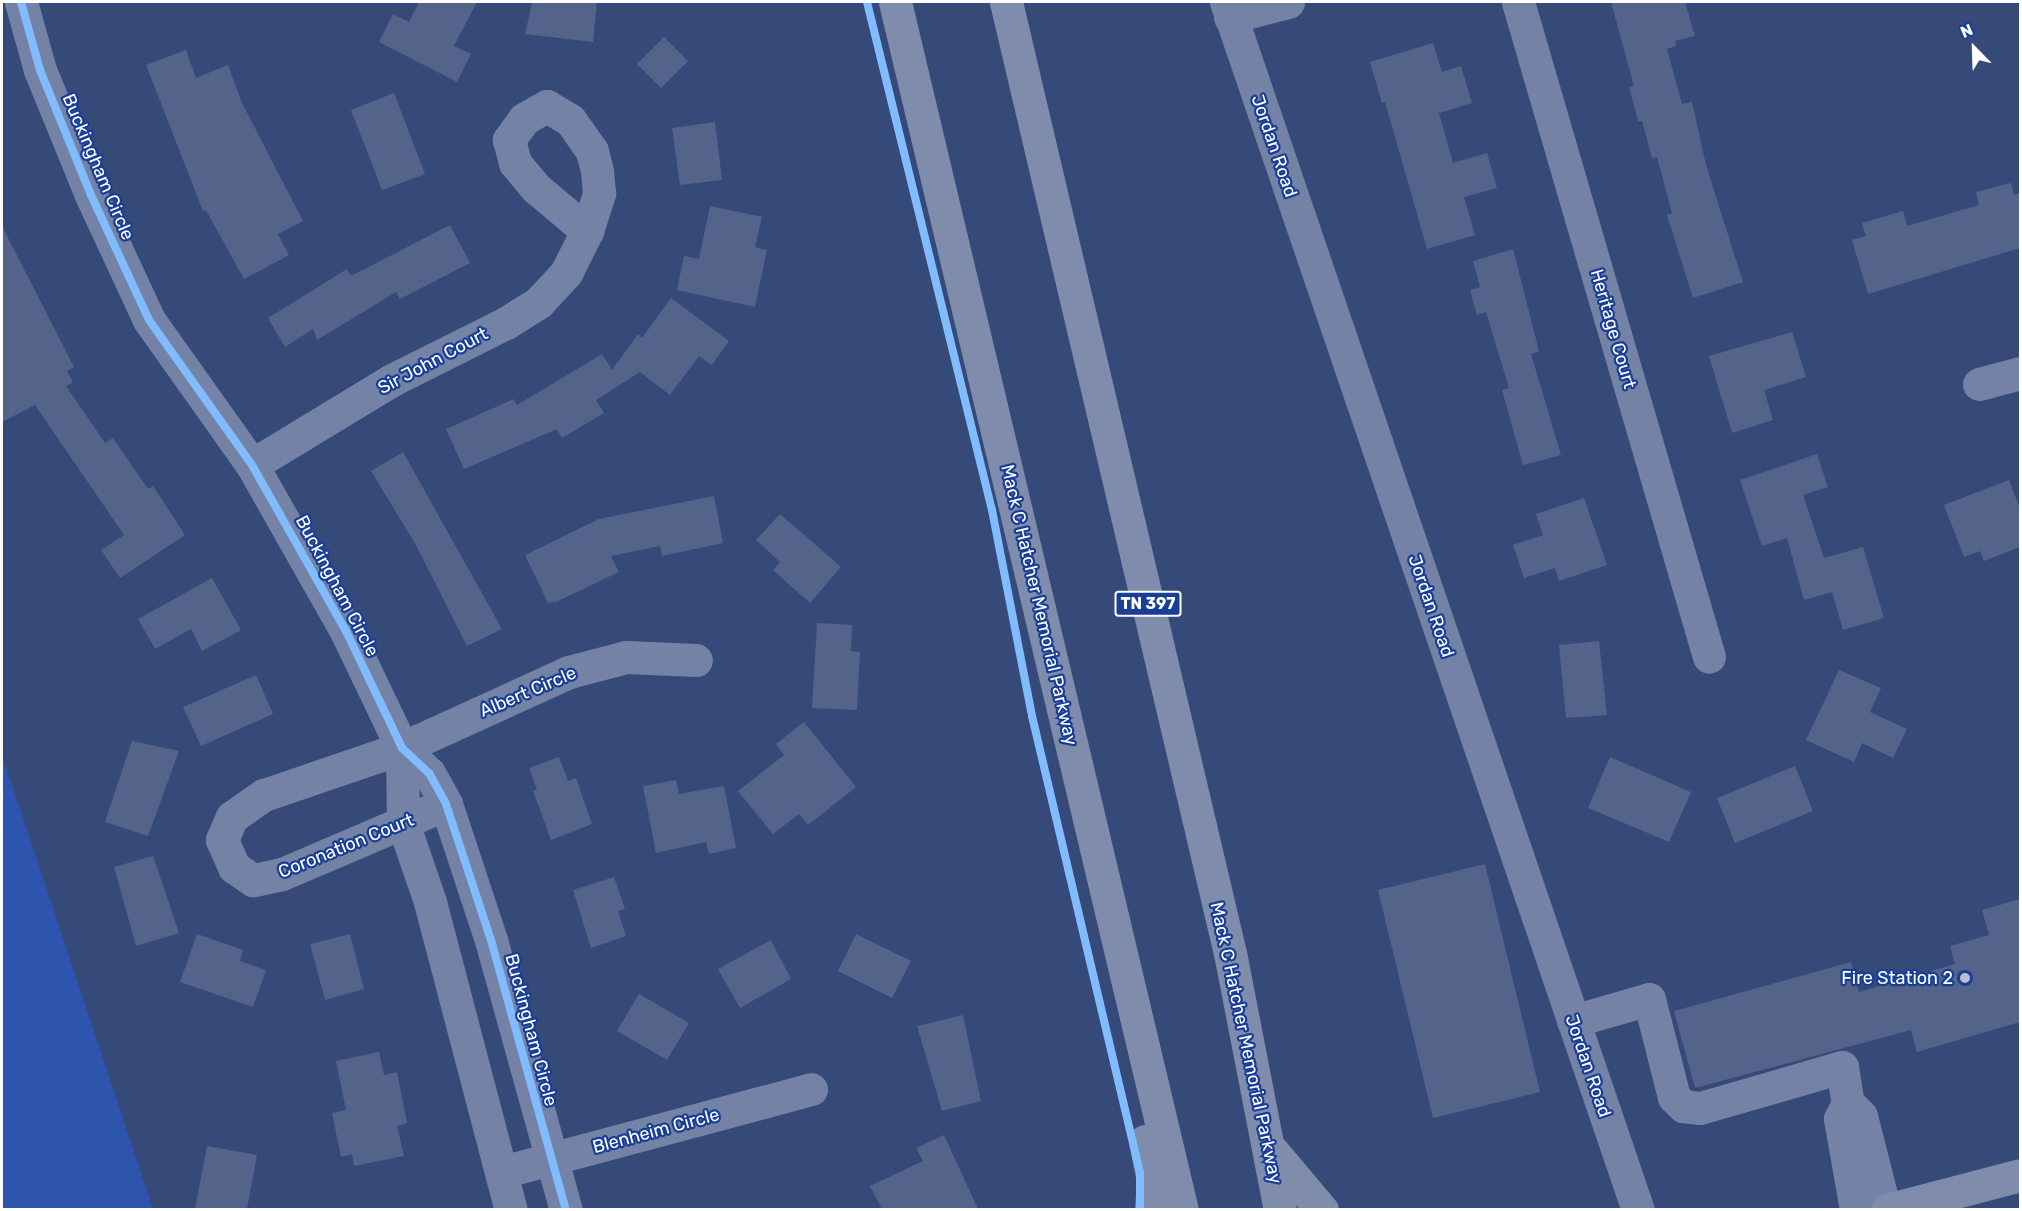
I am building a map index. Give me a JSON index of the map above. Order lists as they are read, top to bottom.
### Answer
{
  "streets": {
    "highway": ["TN 397", "Mack C Hatcher Memorial Parkway"],
    "street": [
      "Jordan Road",
      "Buckingham Circle",
      "Heritage Court",
      "Sir John Court",
      "Albert Circle",
      "Coronation Court",
      "Blenheim Circle"
    ]
  },
  "crossings": [
    ["Buckingham Circle", "Sir John Court"],
    ["Buckingham Circle", "Albert Circle"],
    ["Buckingham Circle", "Coronation Court"],
    ["Buckingham Circle", "Blenheim Circle"],
    ["Albert Circle", "Coronation Court"]
  ],
  "places": ["Fire Station 2"],
  "north": "top left"
}
